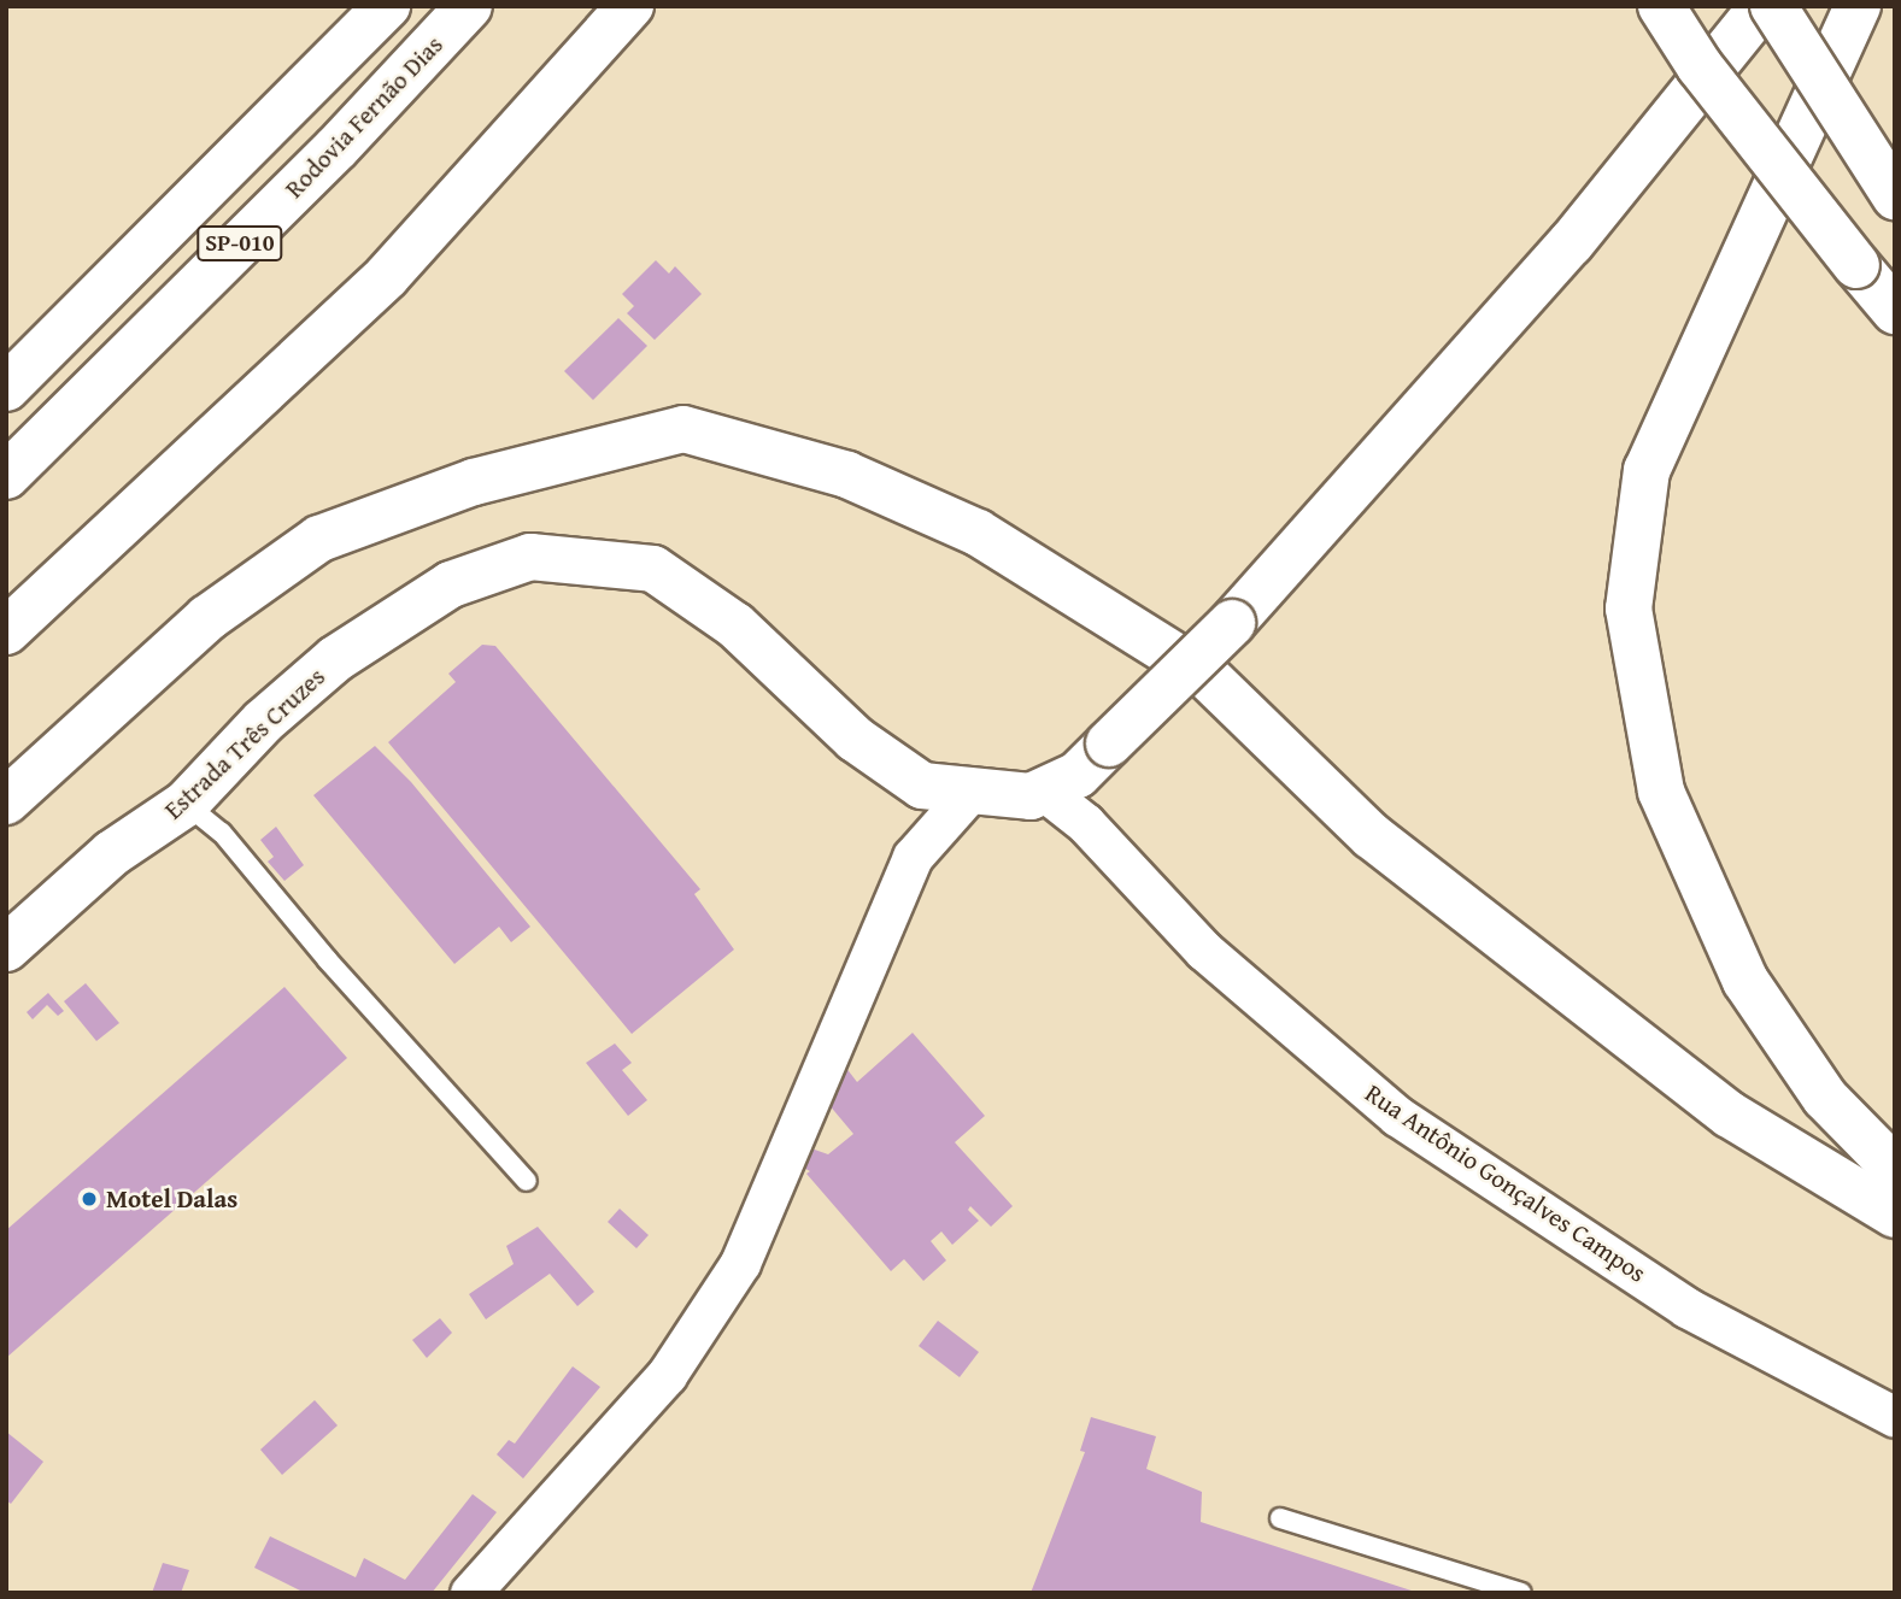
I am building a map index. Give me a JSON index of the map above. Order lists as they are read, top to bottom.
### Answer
{
  "streets": {
    "main road": ["Rodovia Fernão Dias", "SP-010", "Estrada Três Cruzes"],
    "street": ["Rua Antônio Gonçalves Campos"]
  },
  "places": ["Motel Dalas"]
}
